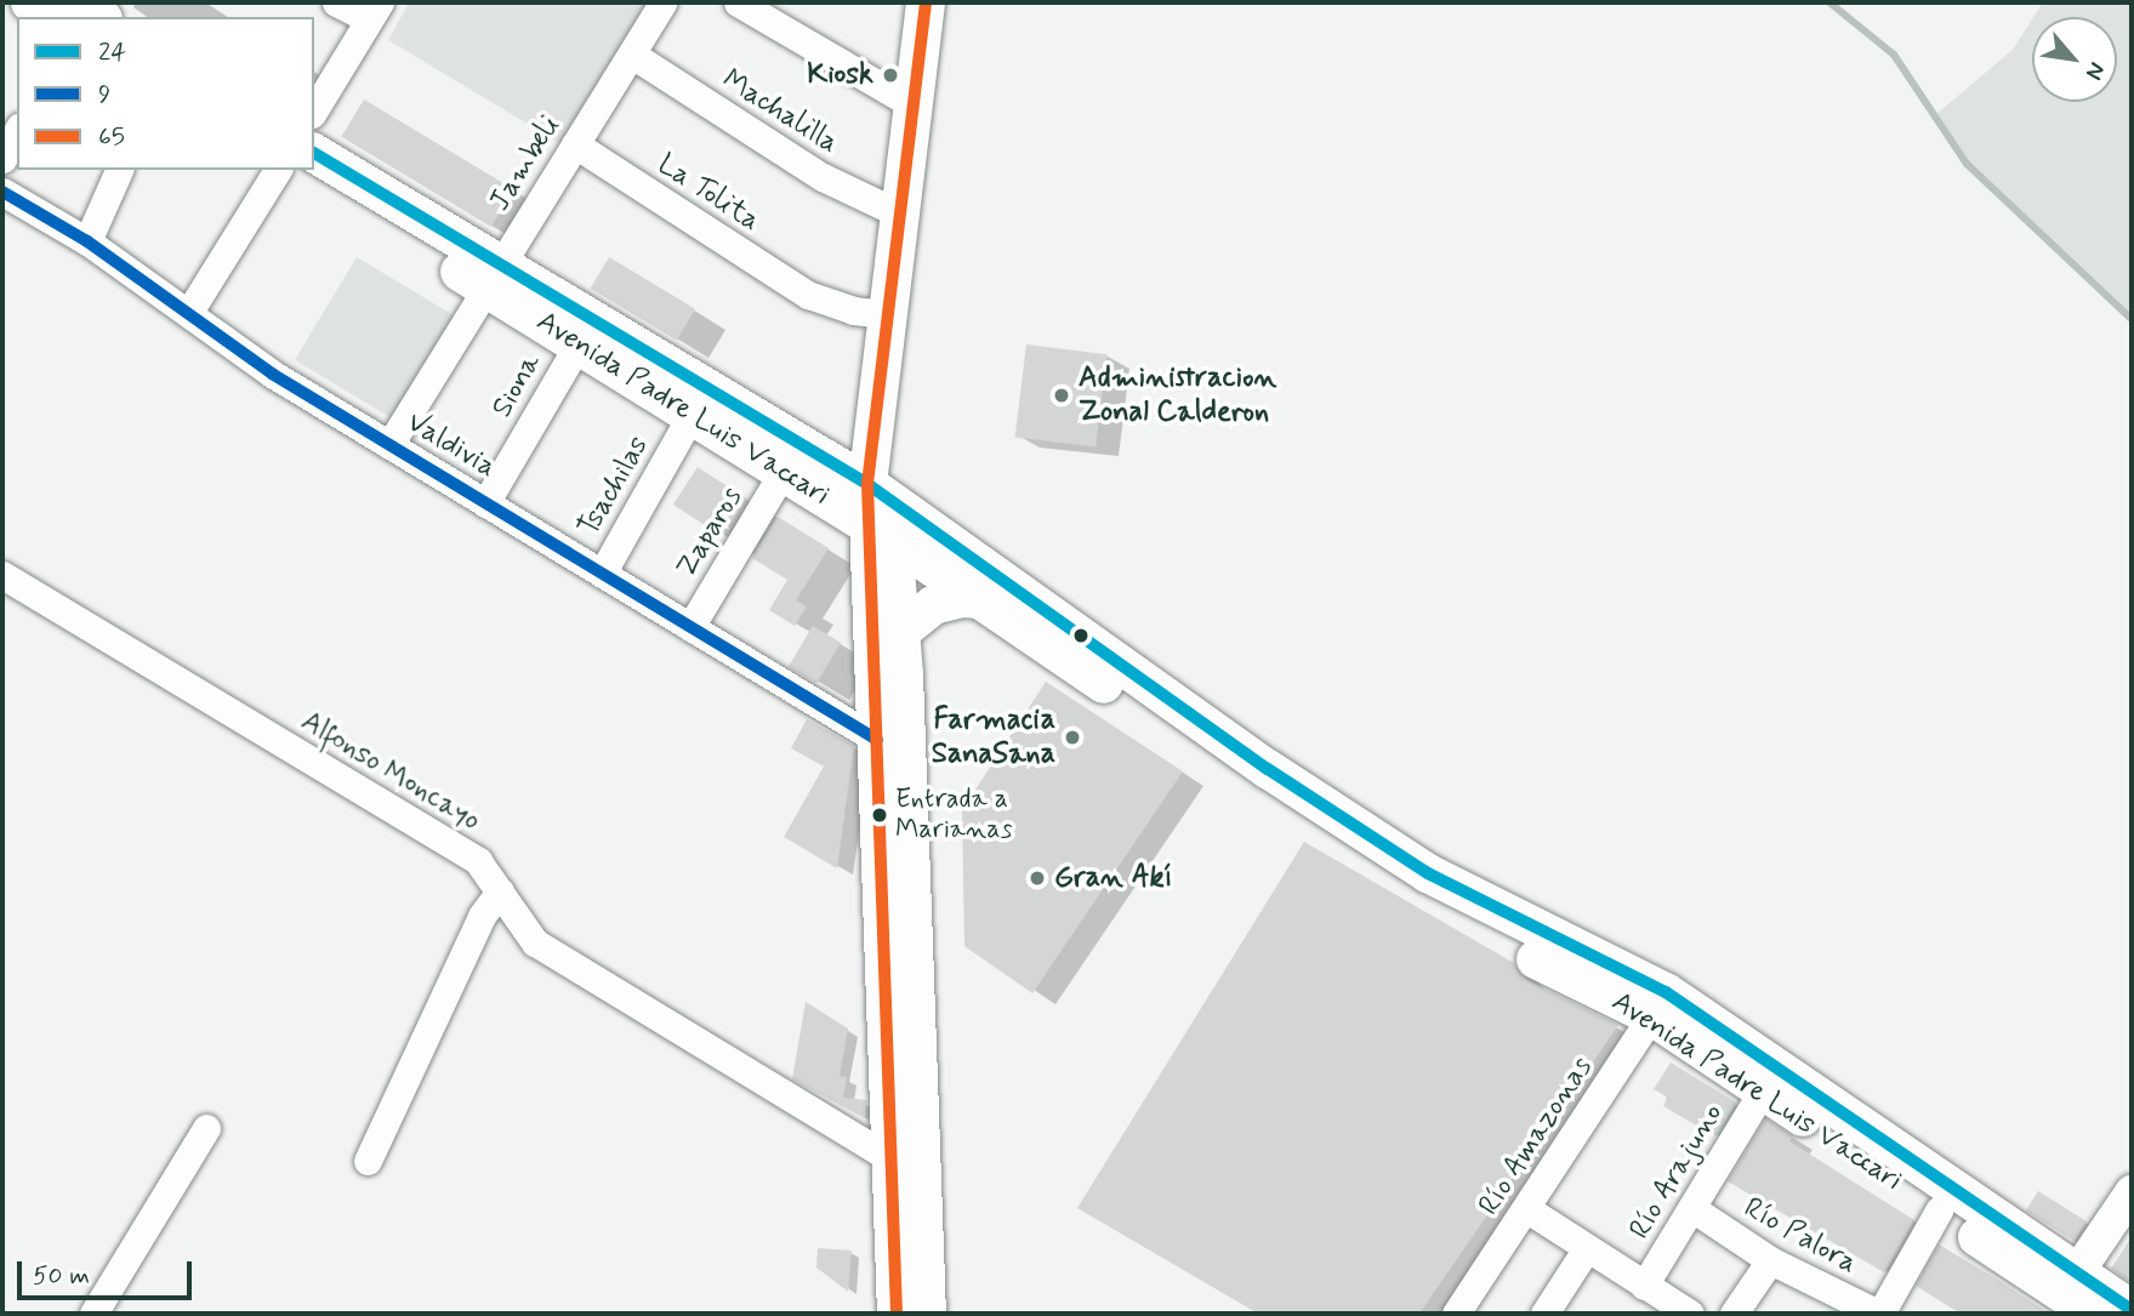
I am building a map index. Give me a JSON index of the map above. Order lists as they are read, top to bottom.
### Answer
{
  "streets": {
    "main road": ["Avenida Padre Luis Vaccari"],
    "street": [
      "Machalilla",
      "Jambeli",
      "La Tolita",
      "Siona",
      "Valdivia",
      "Tsachilas",
      "Zaparos",
      "Alfonso Moncayo",
      "Río Amazonas",
      "Río Arajuno",
      "Río Palora"
    ]
  },
  "crossings": [
    ["Machalilla", "Jambeli"],
    ["Jambeli", "La Tolita"],
    ["Jambeli", "Avenida Padre Luis Vaccari"],
    ["Jambeli", "Valdivia"],
    ["Siona", "Avenida Padre Luis Vaccari"],
    ["Siona", "Valdivia"],
    ["Avenida Padre Luis Vaccari", "Tsachilas"],
    ["Avenida Padre Luis Vaccari", "Zaparos"],
    ["Avenida Padre Luis Vaccari", "Río Amazonas"],
    ["Avenida Padre Luis Vaccari", "Río Arajuno"],
    ["Valdivia", "Tsachilas"],
    ["Valdivia", "Zaparos"],
    ["Río Arajuno", "Río Palora"]
  ],
  "places": [
    "Kiosk",
    "Administracion Zonal Calderon",
    "Farmacia SanaSana",
    "Entrada a Marianas",
    "Gran Akí"
  ],
  "lines": ["transit line 65", "transit line 24", "transit line 9"],
  "legend": ["24", "9", "65"],
  "scale_bar": "50 m",
  "north": "bottom right"
}
